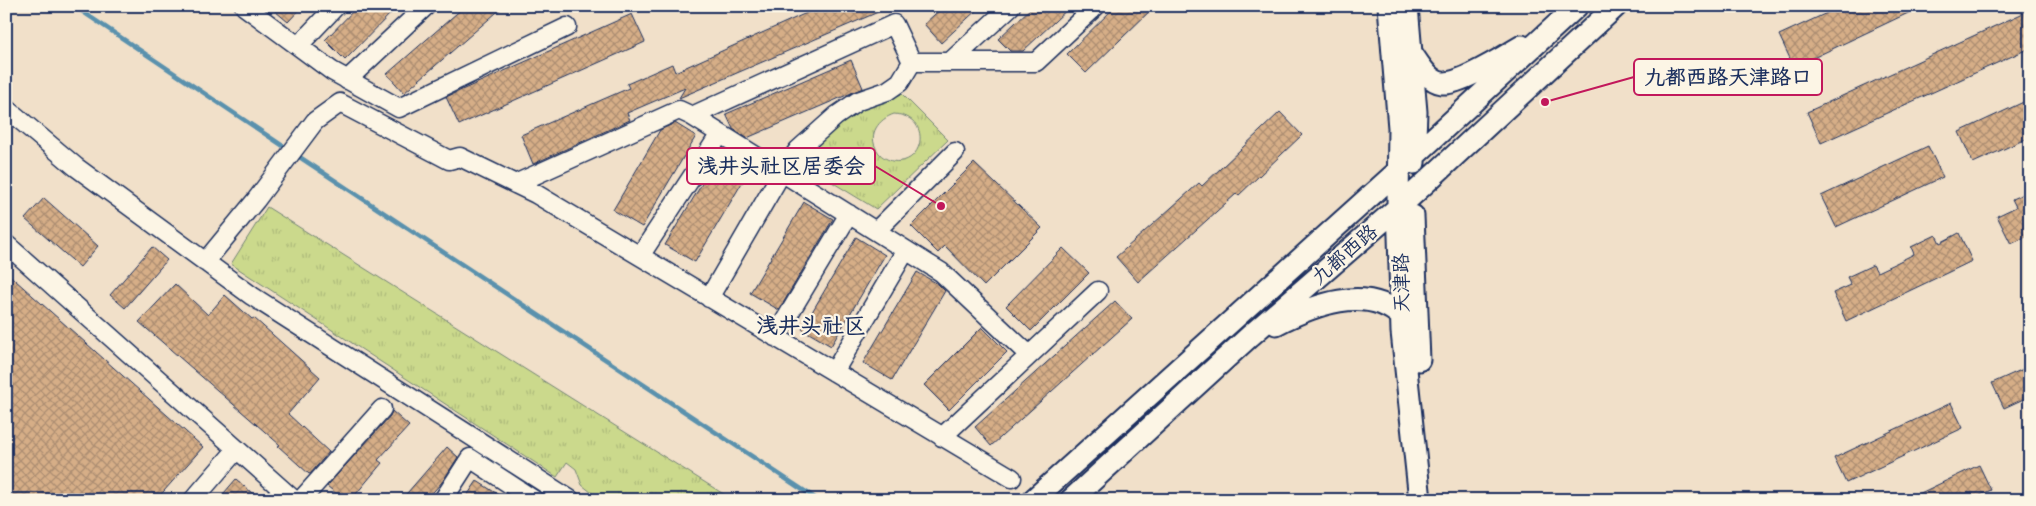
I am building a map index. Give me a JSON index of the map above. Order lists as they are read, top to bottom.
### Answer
{
  "streets": {
    "main road": ["九都西路", "天津路"]
  },
  "crossings": [
    ["九都西路", "天津路"]
  ],
  "districts": ["浅井头社区"],
  "places": ["九都西路天津路口", "浅井头社区居委会"]
}
